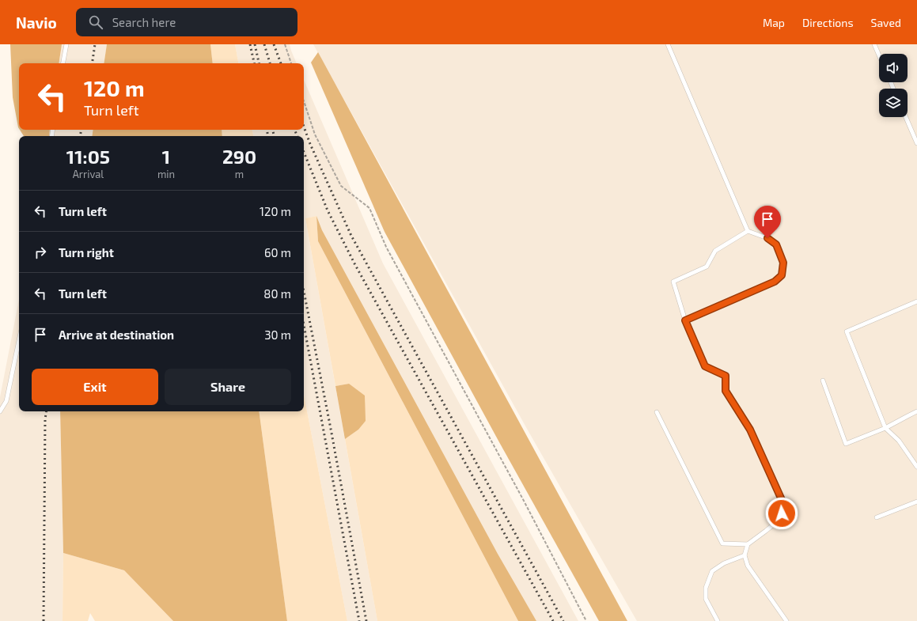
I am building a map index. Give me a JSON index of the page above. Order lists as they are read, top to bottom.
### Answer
{
  "page": {
    "header": "Navio",
    "search": "Search here",
    "nav": ["Map", "Directions", "Saved"],
    "turn": ["120 m", "Turn left"],
    "eta": [
      "11:05",
      "Arrival",
      "1",
      "min",
      "290",
      "m"
    ],
    "list": [
      {
        "name": "Turn left",
        "value": "120 m"
      },
      {
        "name": "Turn right",
        "value": "60 m"
      },
      {
        "name": "Turn left",
        "value": "80 m"
      },
      {
        "name": "Arrive at destination",
        "value": "30 m"
      }
    ],
    "buttons": ["Exit", "Share"]
  }
}
